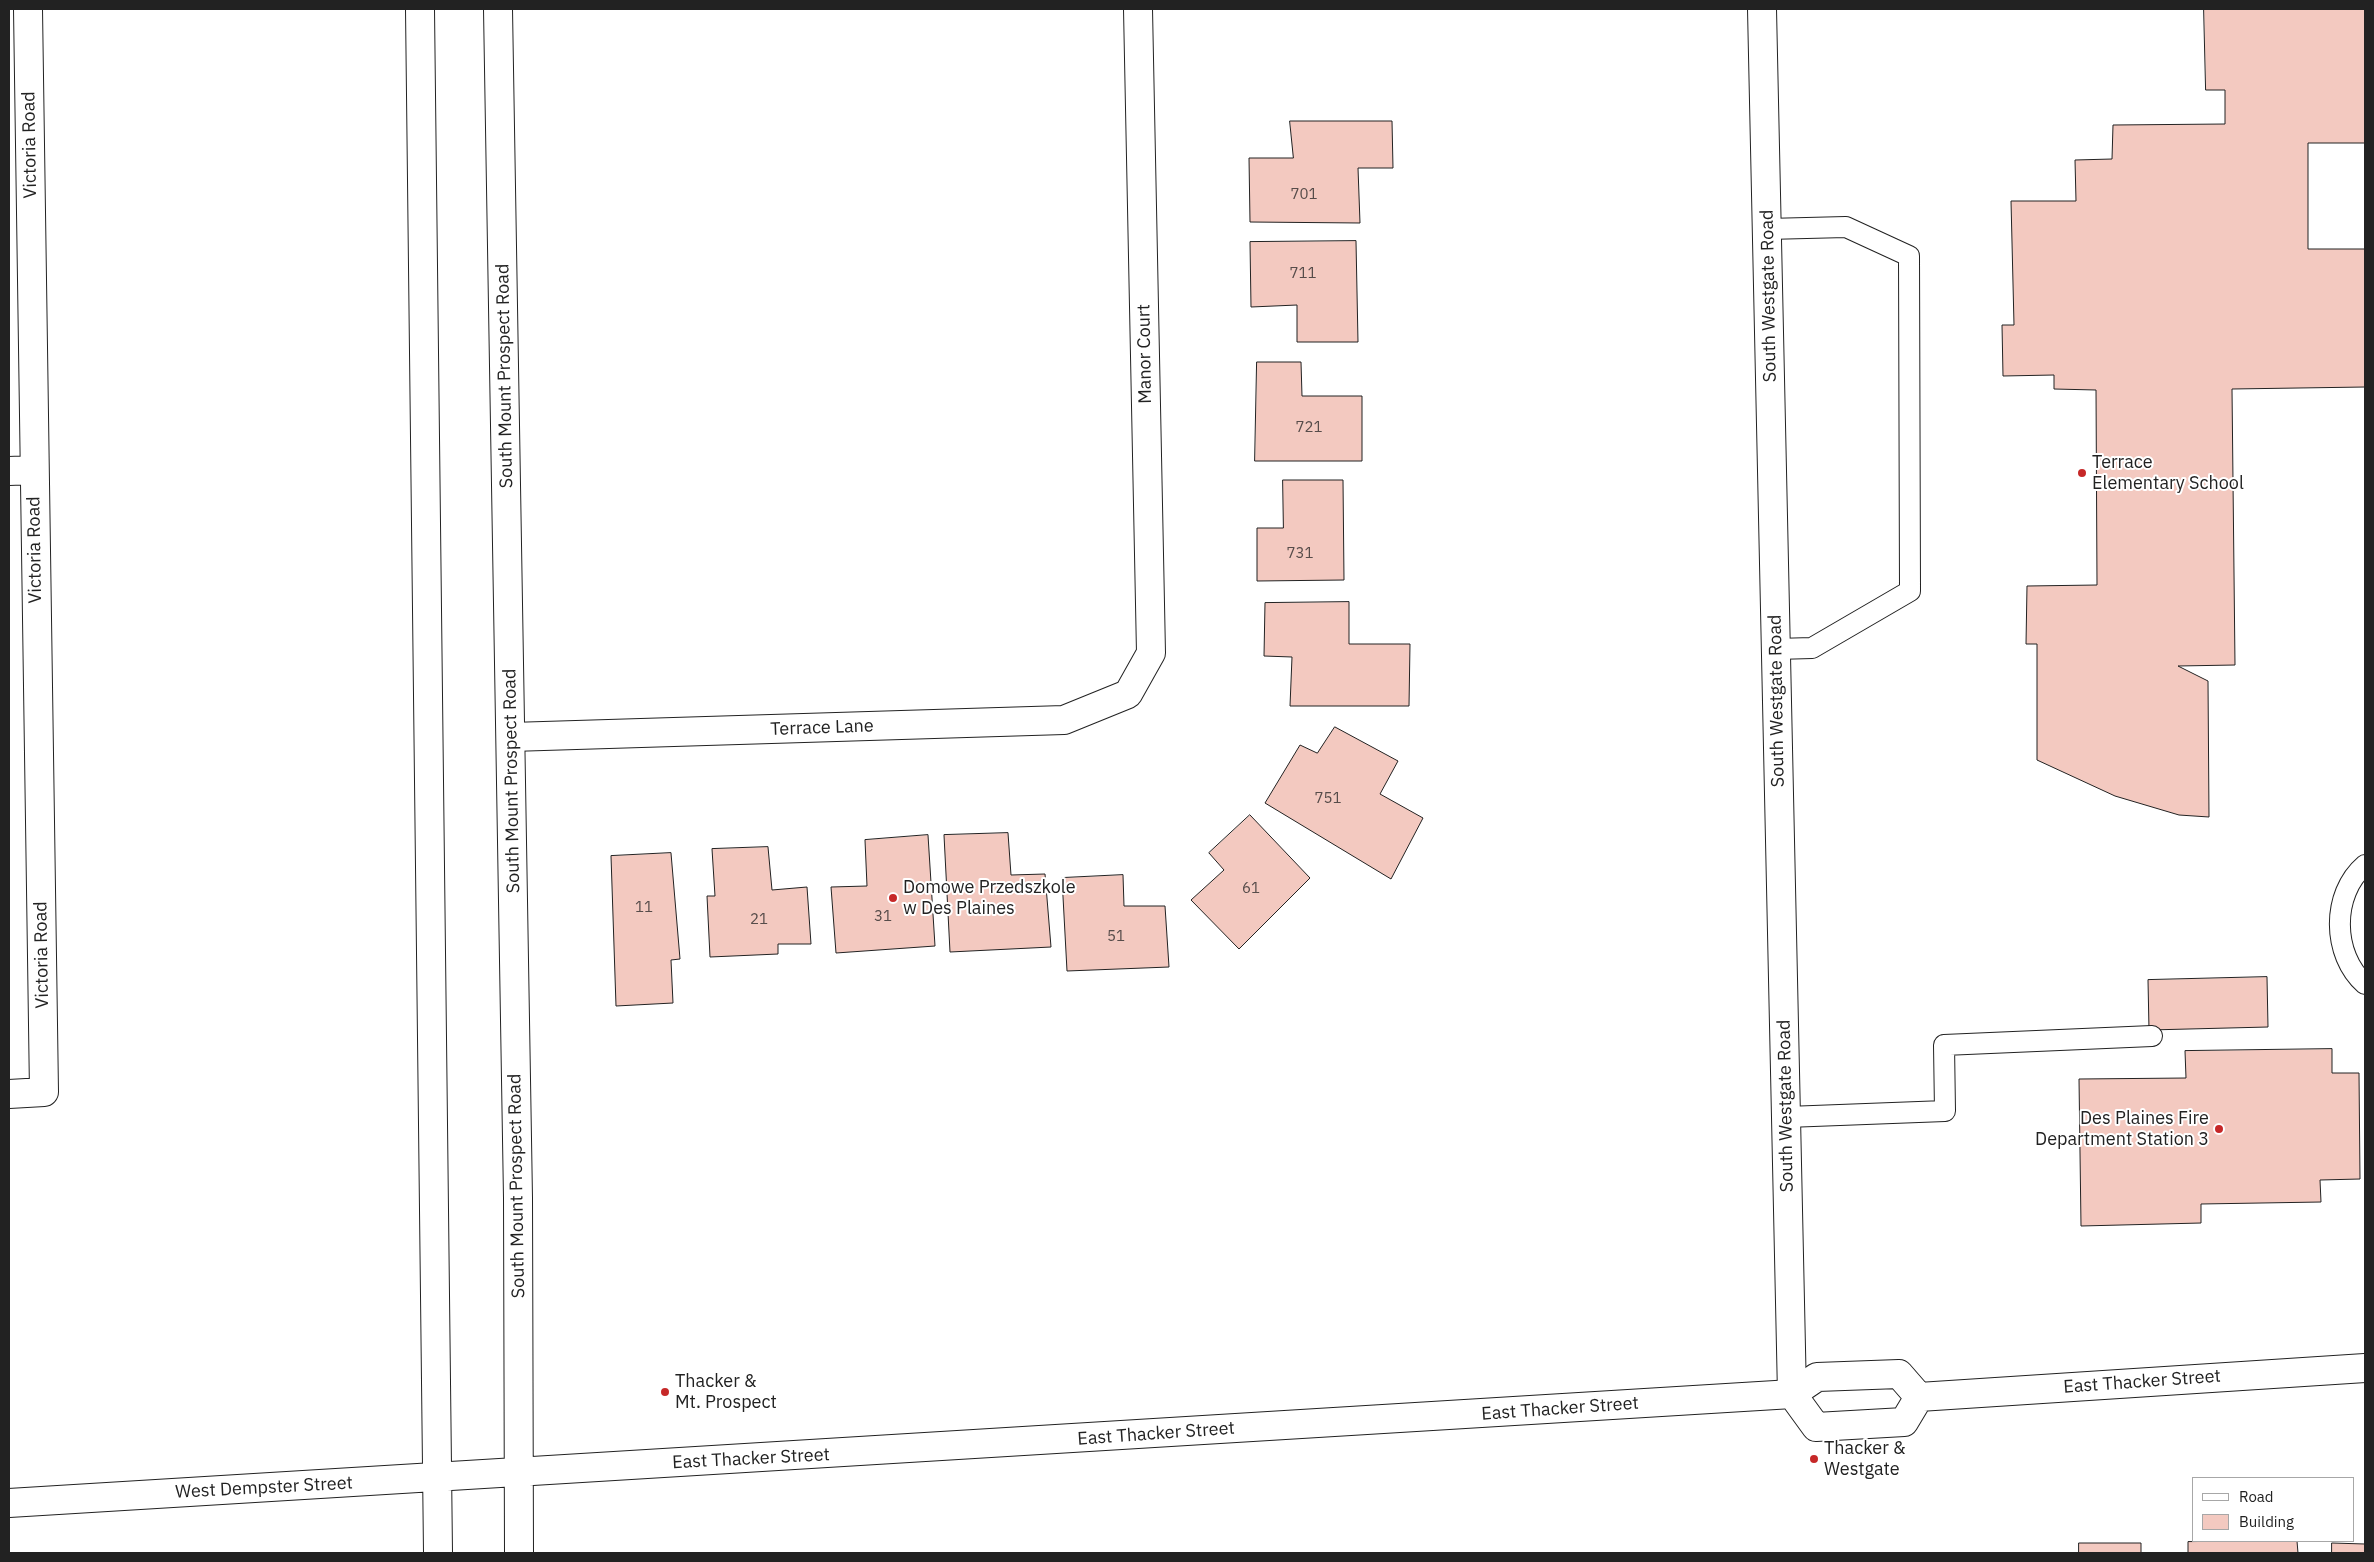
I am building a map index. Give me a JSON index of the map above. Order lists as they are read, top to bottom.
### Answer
{
  "streets": {
    "main road": [
      "Victoria Road",
      "South Westgate Road",
      "Manor Court",
      "South Mount Prospect Road",
      "Terrace Lane",
      "East Thacker Street",
      "West Dempster Street"
    ]
  },
  "crossings": [
    ["South Westgate Road", "East Thacker Street"],
    ["Manor Court", "Terrace Lane"],
    ["South Mount Prospect Road", "Terrace Lane"],
    ["South Mount Prospect Road", "East Thacker Street"],
    ["South Mount Prospect Road", "West Dempster Street"],
    ["East Thacker Street", "West Dempster Street"]
  ],
  "places": [
    "Terrace Elementary School",
    "Domowe Przedszkole w Des Plaines",
    "Des Plaines Fire Department Station 3",
    "Thacker & Mt. Prospect",
    "Thacker & Westgate"
  ],
  "house_numbers": [
    "701",
    "711",
    "721",
    "731",
    "751",
    "61",
    "11",
    "31",
    "21",
    "51"
  ],
  "legend": ["Road", "Building"]
}
